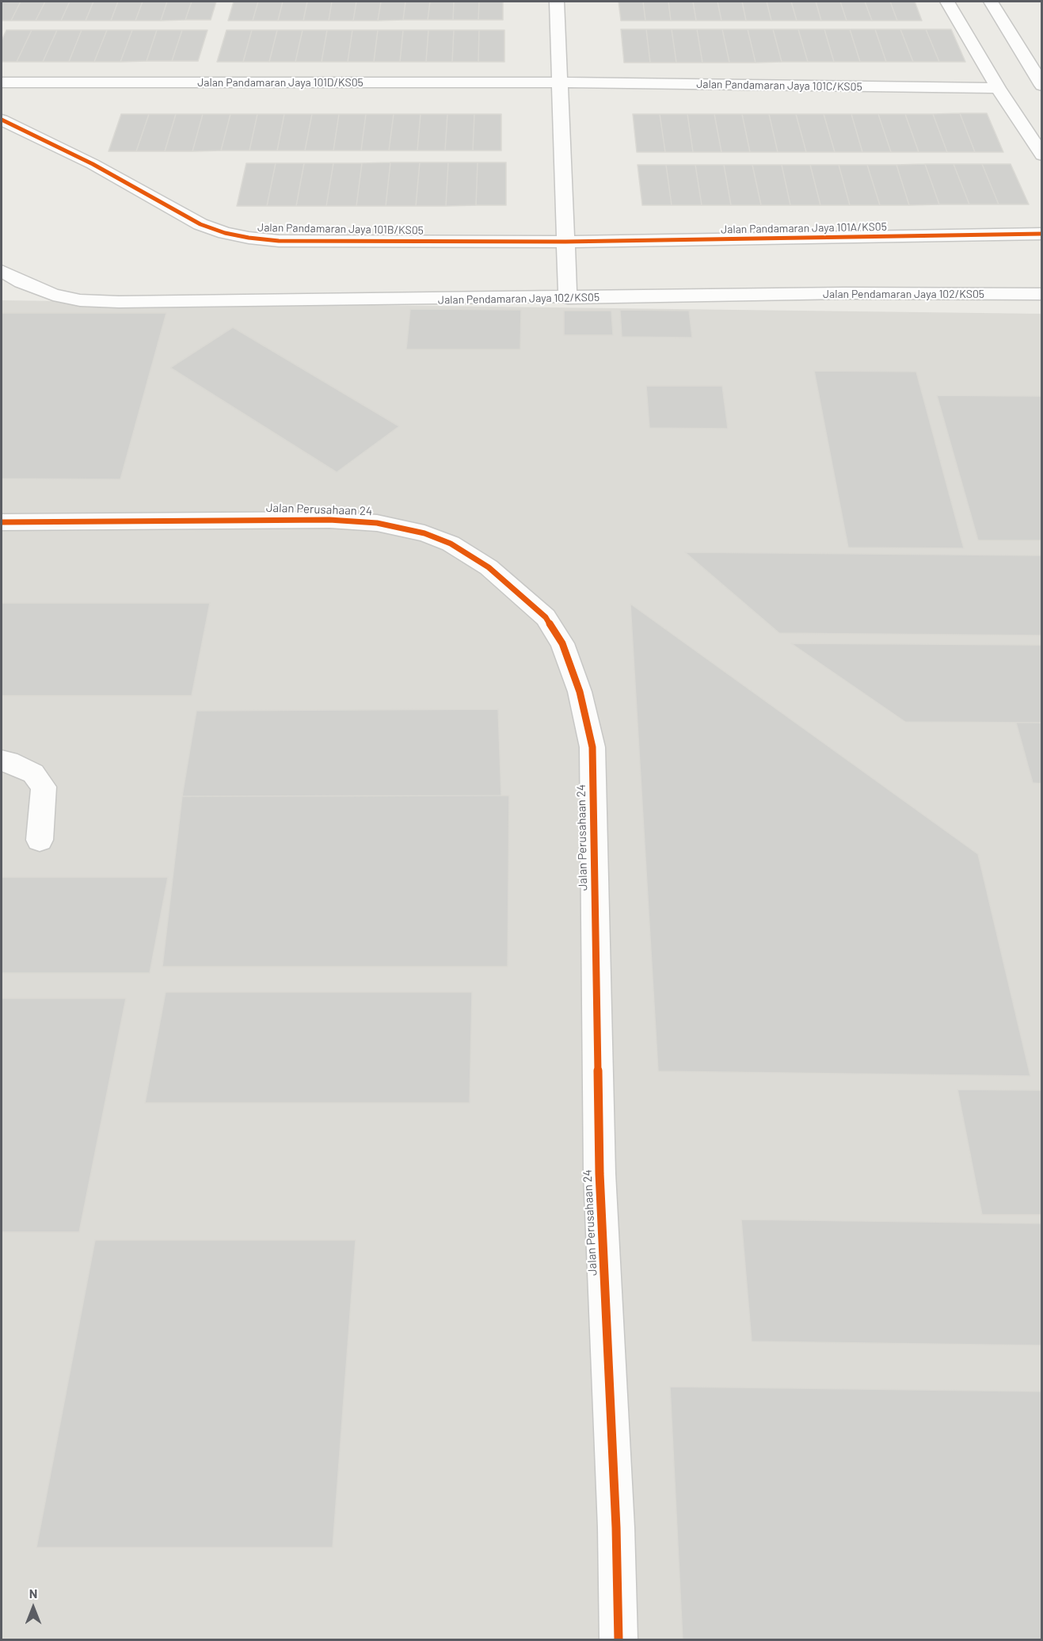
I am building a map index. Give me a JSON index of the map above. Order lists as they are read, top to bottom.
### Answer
{
  "streets": {
    "street": [
      "Jalan Pandamaran Jaya 101D/KS05",
      "Jalan Pandamaran Jaya 101C/KS05",
      "Jalan Pandamaran Jaya 101A/KS05",
      "Jalan Pandamaran Jaya 101B/KS05",
      "Jalan Pendamaran Jaya 102/KS05",
      "Jalan Perusahaan 24"
    ]
  },
  "crossings": [
    ["Jalan Pandamaran Jaya 101D/KS05", "Jalan Pandamaran Jaya 101C/KS05"],
    ["Jalan Pandamaran Jaya 101A/KS05", "Jalan Pandamaran Jaya 101B/KS05"]
  ],
  "north": "top"
}
